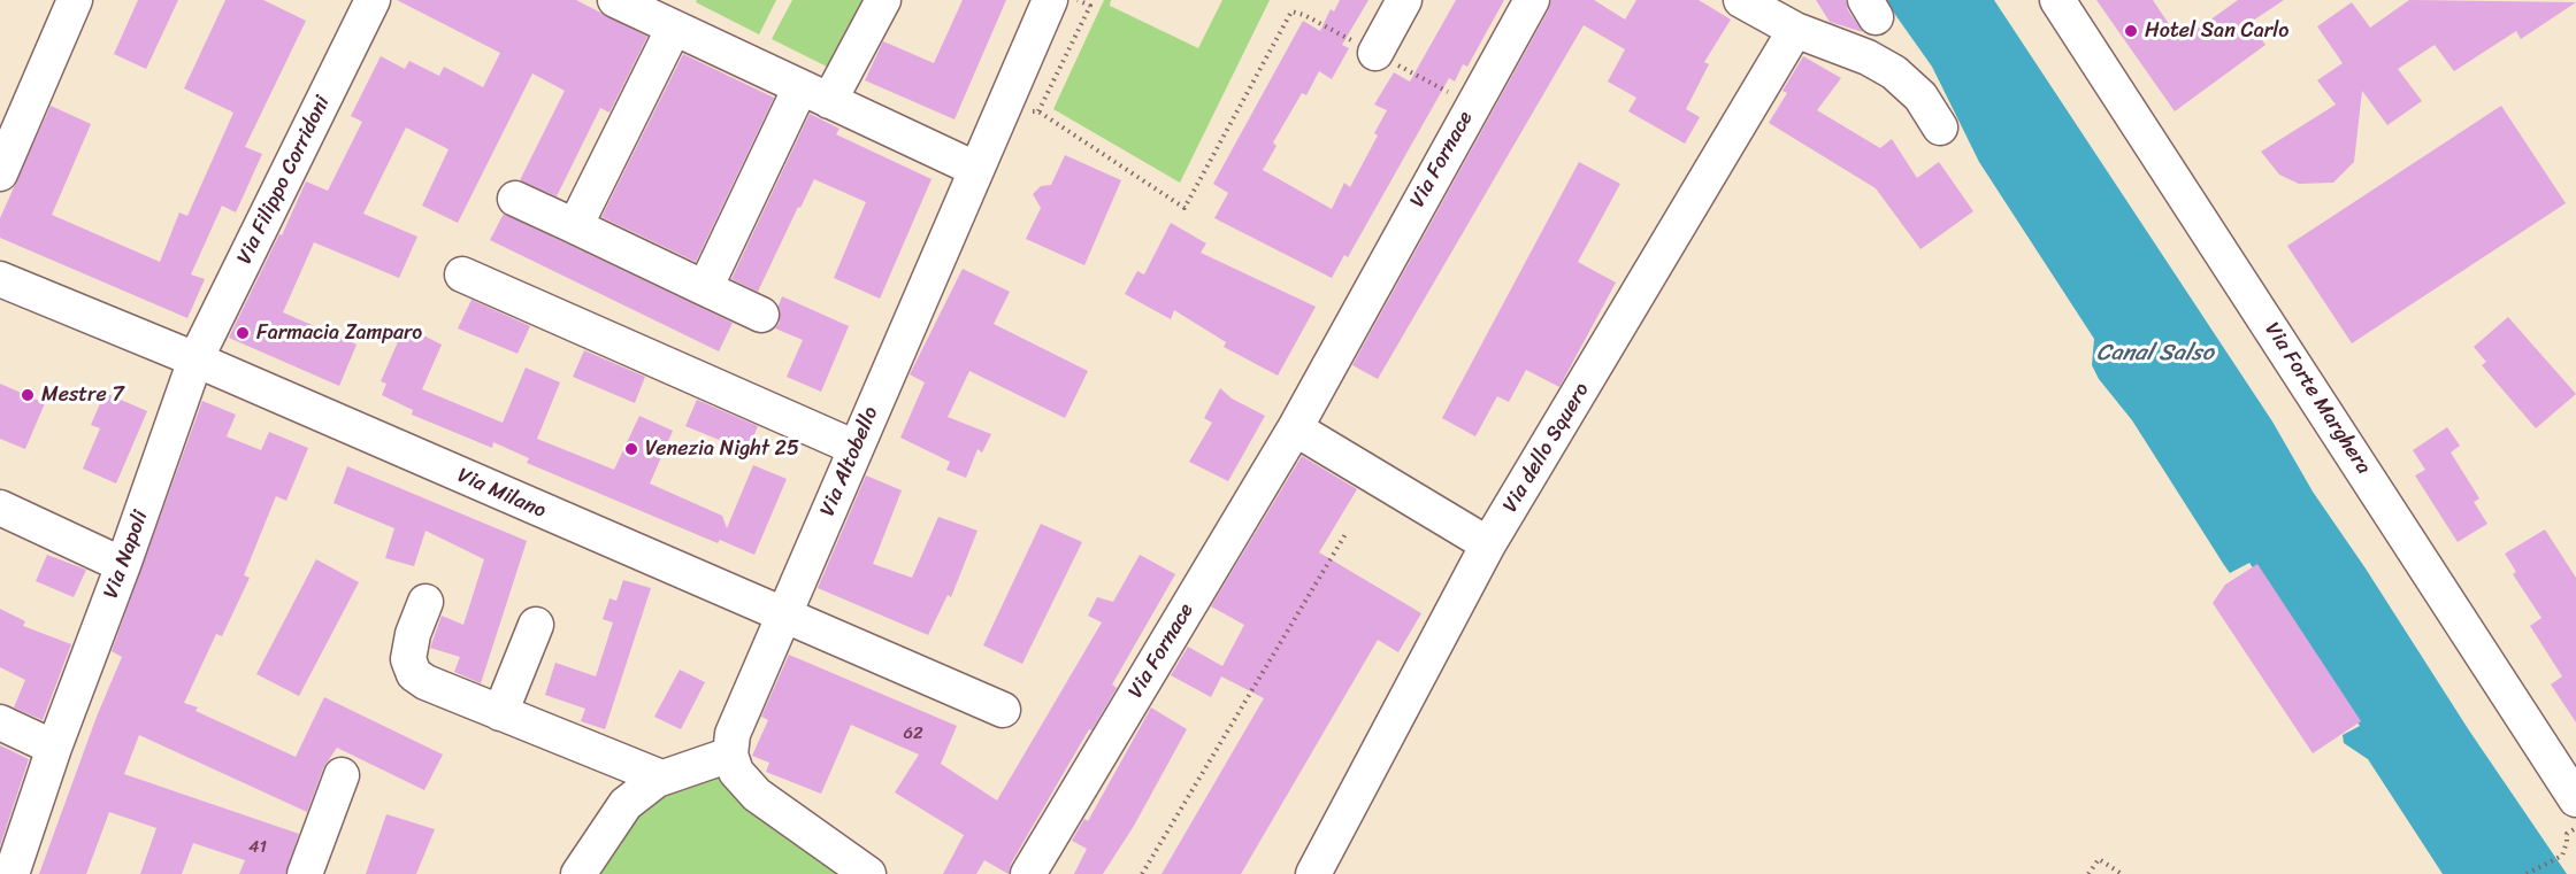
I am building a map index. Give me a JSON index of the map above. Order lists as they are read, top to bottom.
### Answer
{
  "streets": {
    "street": [
      "Via Fornace",
      "Via Filippo Corridoni",
      "Via Forte Marghera",
      "Via dello Squero",
      "Via Altobello",
      "Via Milano",
      "Via Napoli"
    ]
  },
  "crossings": [
    ["Via Filippo Corridoni", "Via Milano"],
    ["Via Filippo Corridoni", "Via Napoli"],
    ["Via Altobello", "Via Milano"],
    ["Via Milano", "Via Napoli"]
  ],
  "water": ["Canal Salso"],
  "places": [
    "Hotel San Carlo",
    "Farmacia Zamparo",
    "Mestre 7",
    "Venezia Night 25"
  ],
  "house_numbers": ["62", "41"]
}
